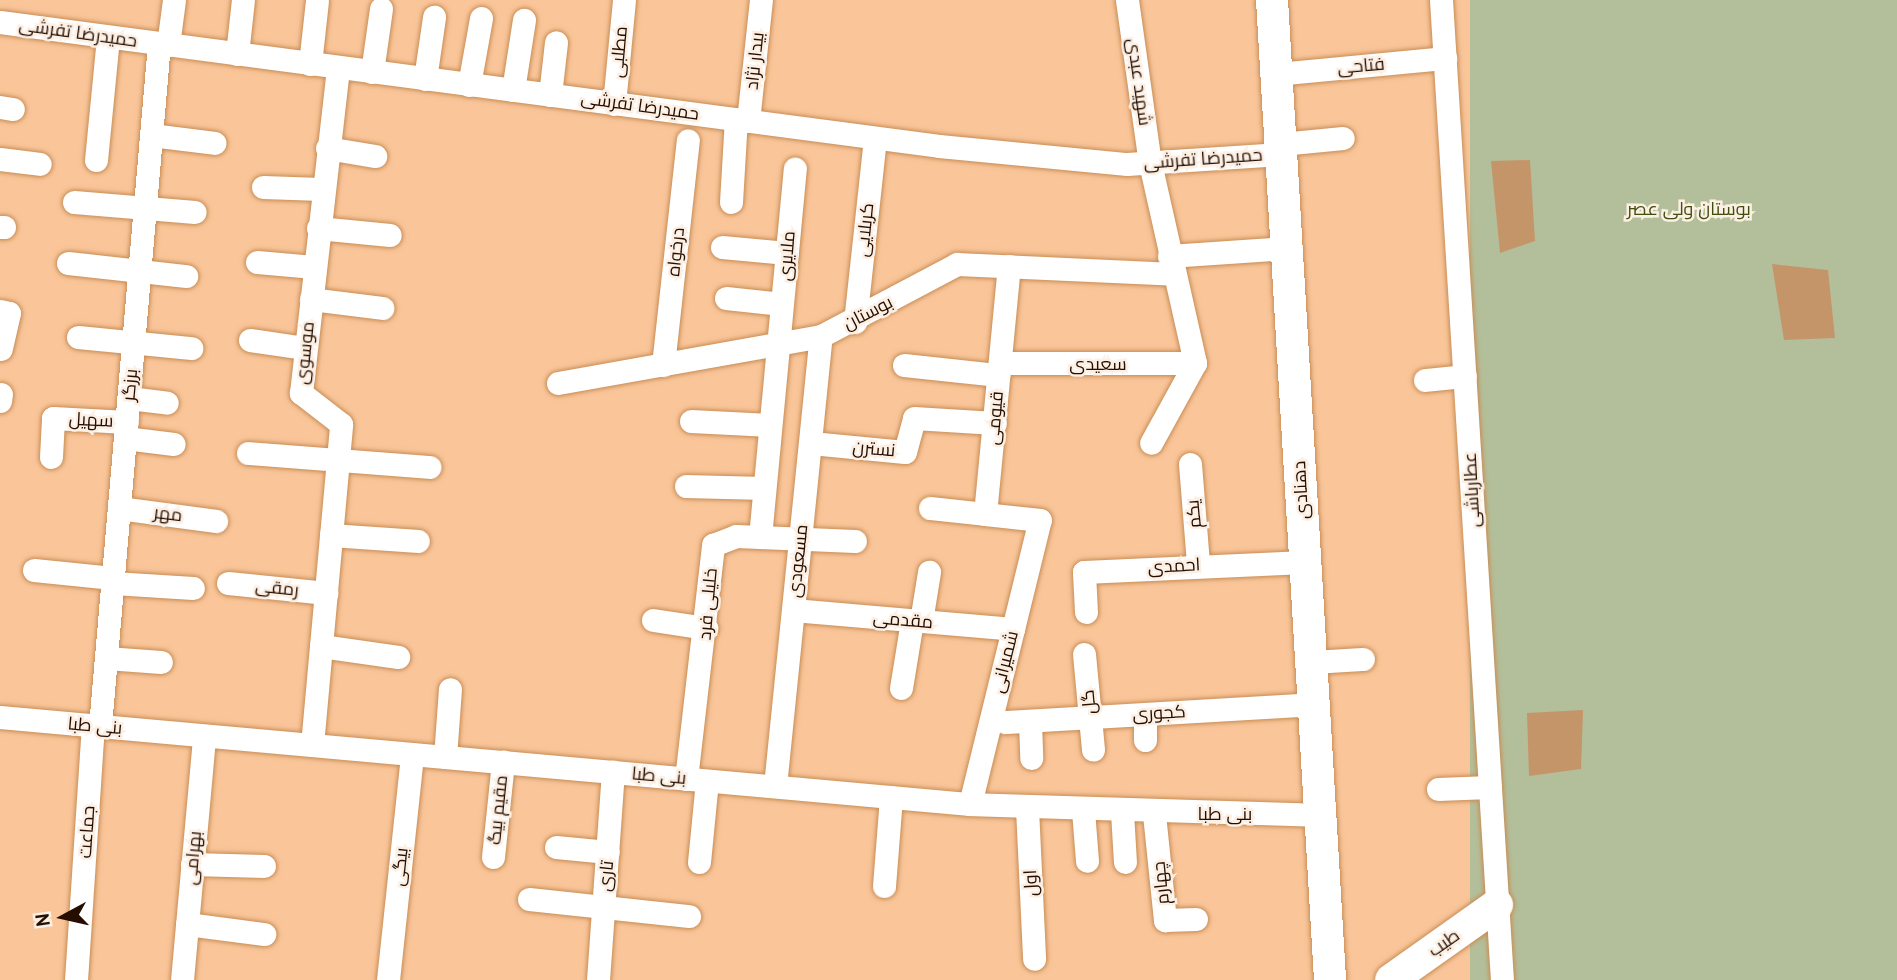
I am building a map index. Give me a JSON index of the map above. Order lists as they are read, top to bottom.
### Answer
{
  "streets": {
    "main road": ["دهنادی", "طیب"],
    "street": [
      "حمیدرضا تفرشی",
      "مطلبی",
      "بیدار نژاد",
      "فتاحی",
      "شهید عبدی",
      "کربلایی",
      "درخواه",
      "ملایری",
      "بوستان",
      "موسوی",
      "سعیدی",
      "برزگر",
      "قیومی",
      "سهیل",
      "نسترن",
      "عطارباشی",
      "مهر",
      "یکم",
      "مسعودی",
      "احمدی",
      "رمقی",
      "خلیلی فرد",
      "مقدمی",
      "شمیرانی",
      "گل",
      "کجوری",
      "بنی طبا",
      "مقیم بیگ",
      "جماعت",
      "بهرامی",
      "بیگی",
      "تاری",
      "اول",
      "چهارم"
    ]
  },
  "crossings": [
    ["حمیدرضا تفرشی", "مطلبی"],
    ["حمیدرضا تفرشی", "بیدار نژاد"],
    ["حمیدرضا تفرشی", "شهید عبدی"],
    ["حمیدرضا تفرشی", "کربلایی"],
    ["حمیدرضا تفرشی", "موسوی"],
    ["حمیدرضا تفرشی", "برزگر"],
    ["حمیدرضا تفرشی", "دهنادی"],
    ["فتاحی", "دهنادی"],
    ["فتاحی", "عطارباشی"],
    ["کربلایی", "بوستان"],
    ["درخواه", "بوستان"],
    ["ملایری", "بوستان"],
    ["بوستان", "قیومی"],
    ["بوستان", "دهنادی"],
    ["بوستان", "مسعودی"],
    ["موسوی", "رمقی"],
    ["موسوی", "بنی طبا"],
    ["سعیدی", "قیومی"],
    ["برزگر", "سهیل"],
    ["برزگر", "مهر"],
    ["برزگر", "بنی طبا"],
    ["برزگر", "جماعت"],
    ["قیومی", "نسترن"],
    ["قیومی", "شمیرانی"],
    ["نسترن", "مسعودی"],
    ["دهنادی", "احمدی"],
    ["دهنادی", "کجوری"],
    ["دهنادی", "بنی طبا"],
    ["عطارباشی", "طیب"],
    ["یکم", "احمدی"],
    ["مسعودی", "مقدمی"],
    ["مسعودی", "بنی طبا"],
    ["خلیلی فرد", "بنی طبا"],
    ["مقدمی", "شمیرانی"],
    ["شمیرانی", "بنی طبا"],
    ["گل", "کجوری"],
    ["بنی طبا", "مقیم بیگ"],
    ["بنی طبا", "جماعت"],
    ["بنی طبا", "بهرامی"],
    ["بنی طبا", "بیگی"],
    ["بنی طبا", "تاری"],
    ["بنی طبا", "اول"],
    ["بنی طبا", "چهارم"]
  ],
  "parks": ["بوستان ولی عصر"],
  "north": "left"
}
